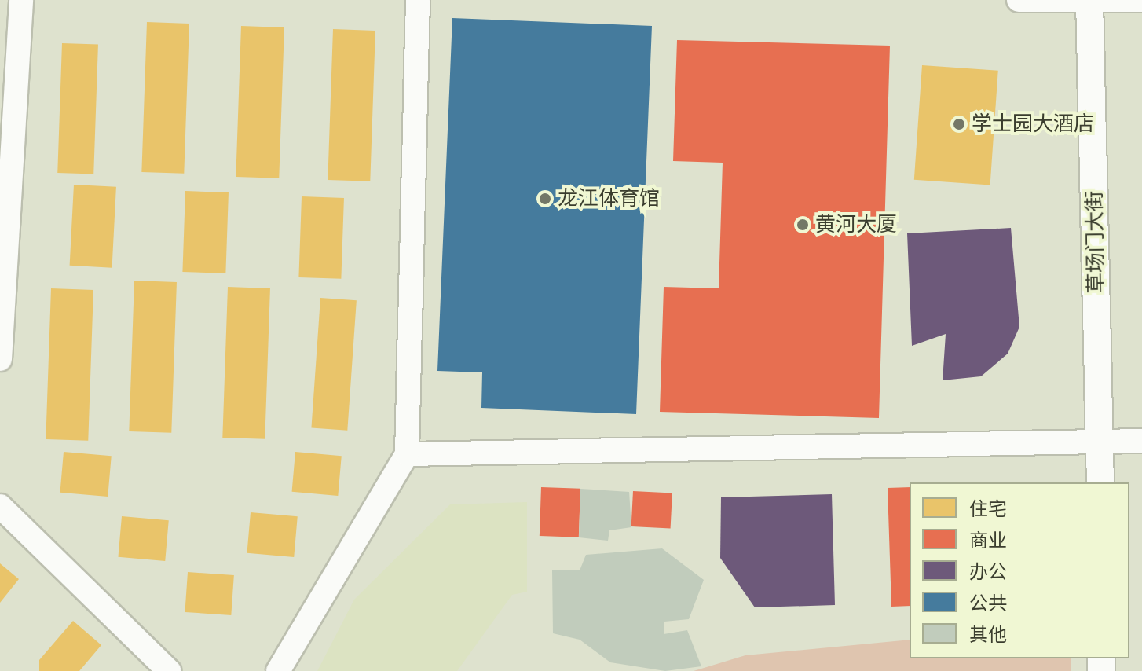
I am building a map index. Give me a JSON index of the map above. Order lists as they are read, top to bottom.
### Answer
{
  "streets": {
    "main road": ["草场门大街"]
  },
  "places": ["学士园大酒店", "龙江体育馆", "黄河大厦"],
  "legend": [
    "住宅",
    "商业",
    "办公",
    "公共",
    "其他"
  ]
}
